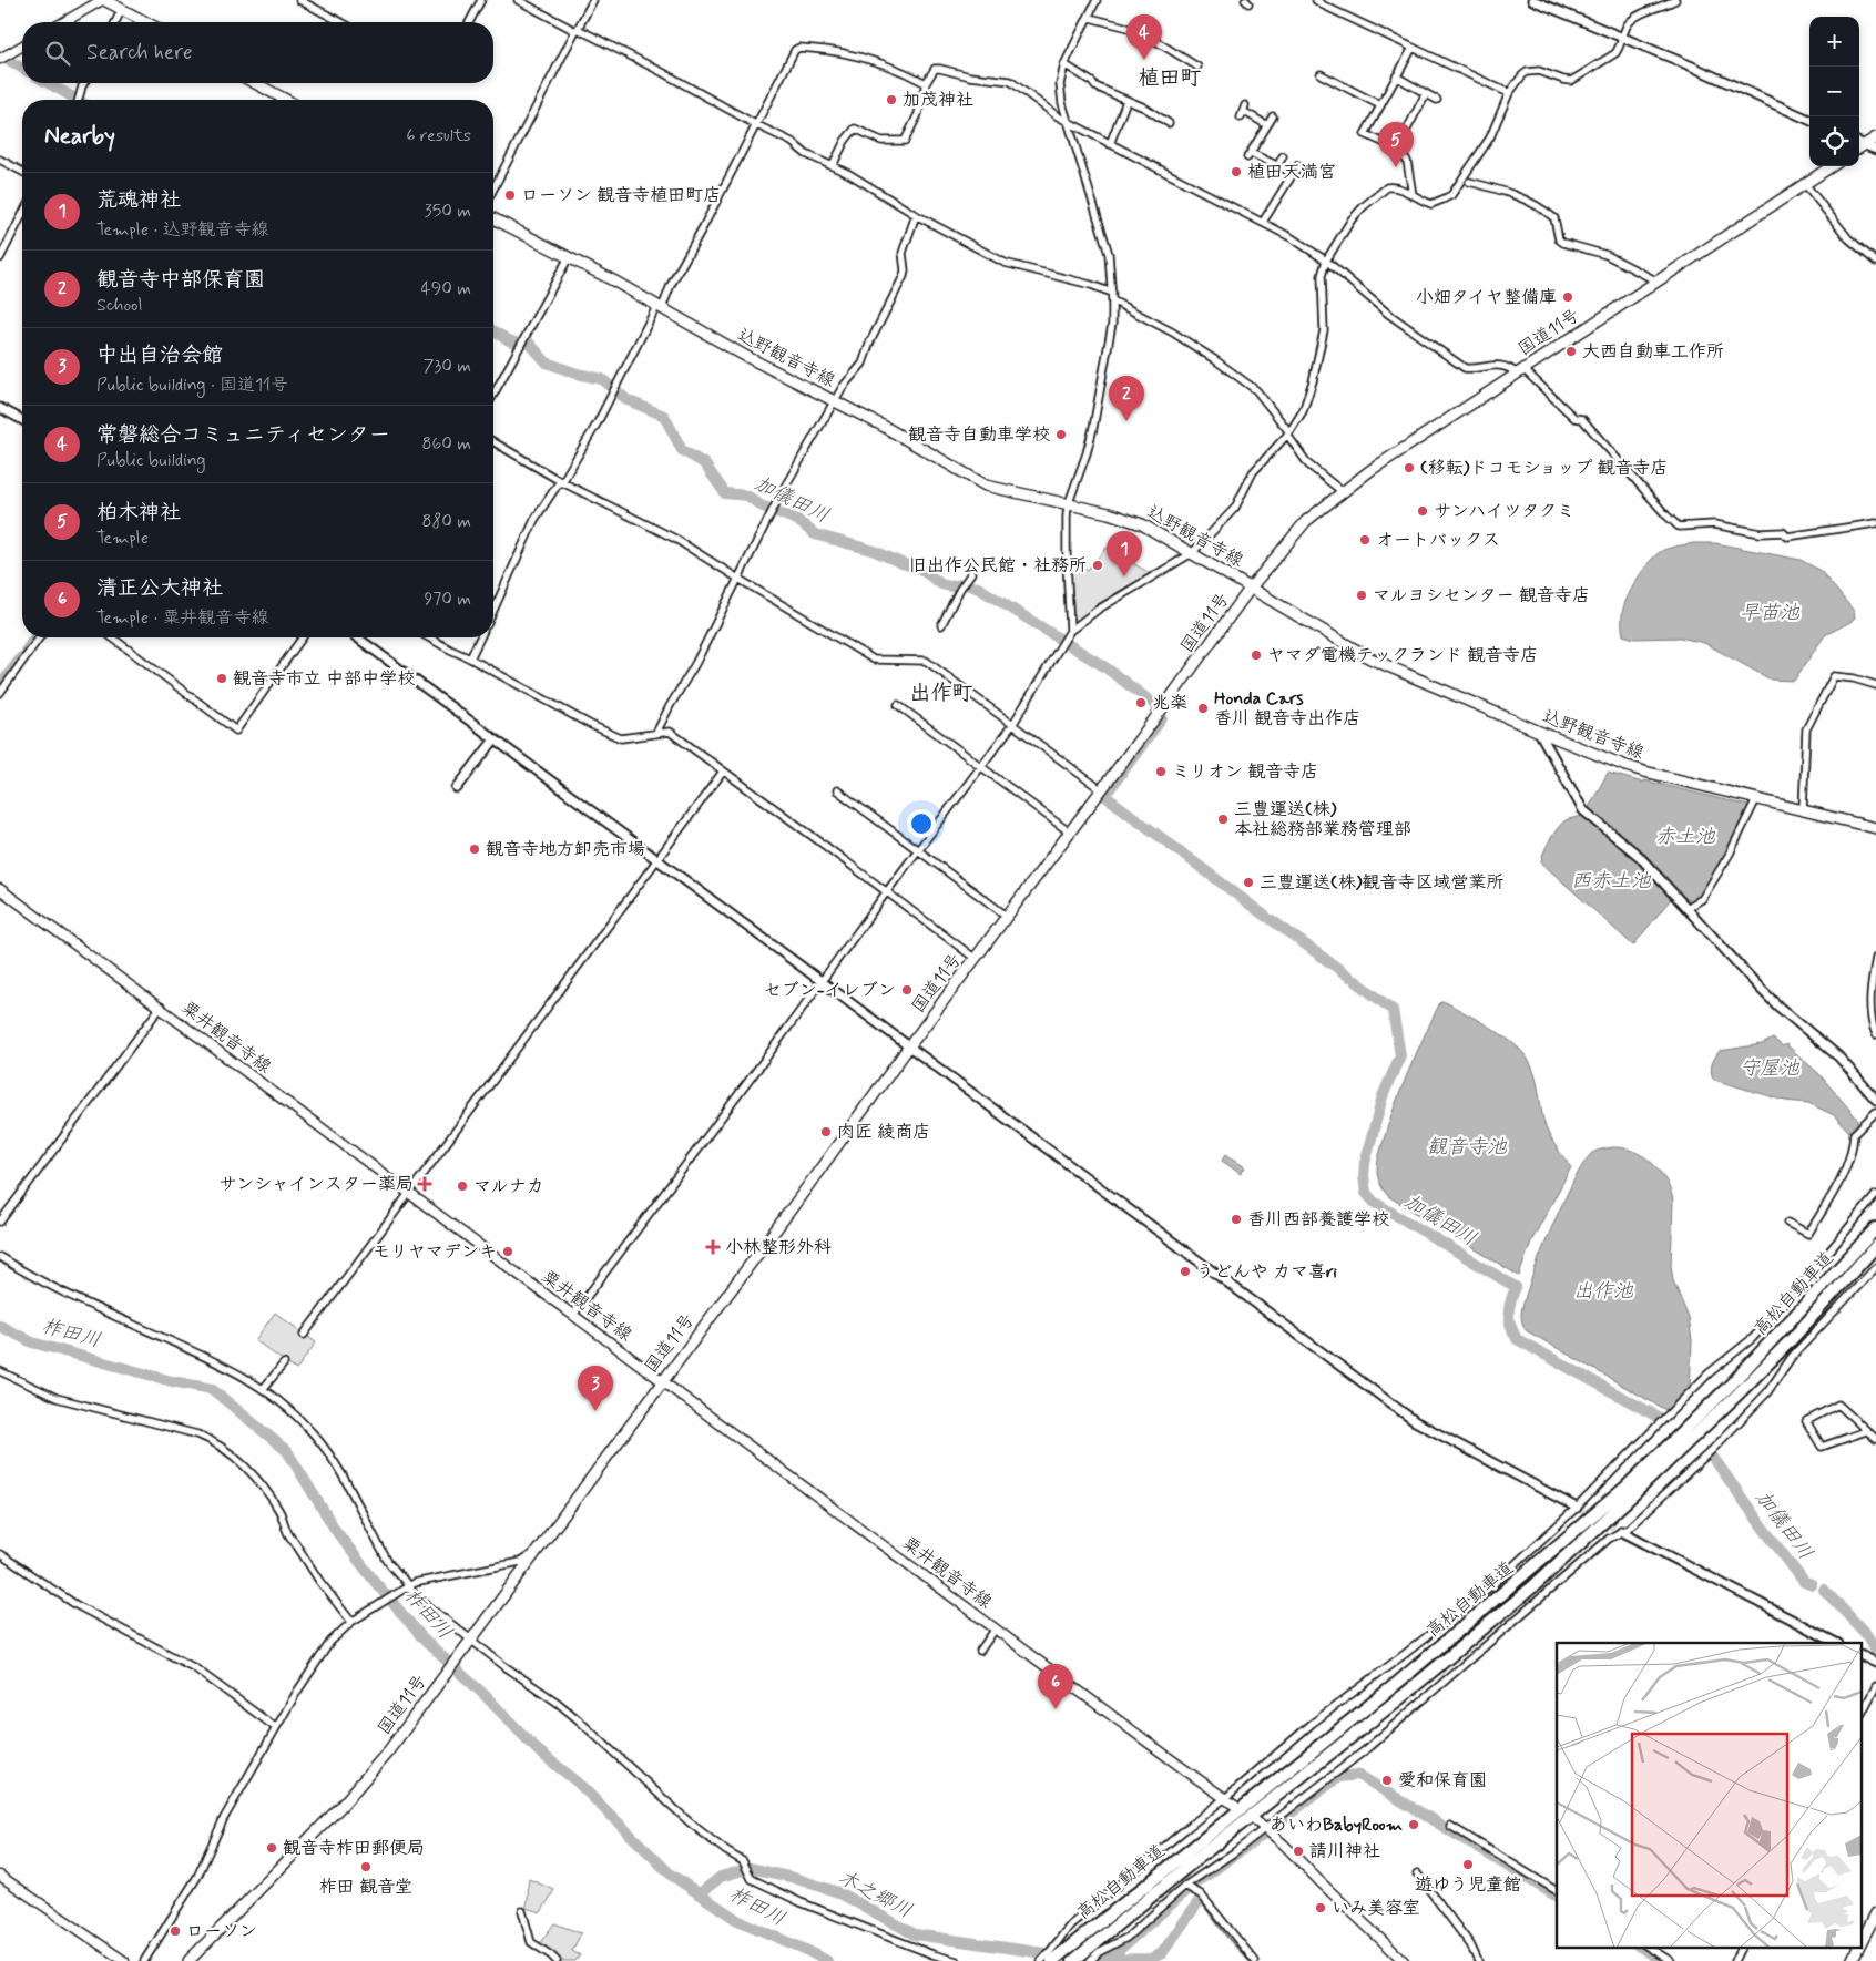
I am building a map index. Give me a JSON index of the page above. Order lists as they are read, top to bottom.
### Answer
{
  "streets": {
    "highway": ["高松自動車道"],
    "main road": ["国道11号", "込野観音寺線", "粟井観音寺線"]
  },
  "crossings": [
    ["国道11号", "込野観音寺線"],
    ["国道11号", "粟井観音寺線"]
  ],
  "districts": ["植田町", "出作町"],
  "water": [
    "加儀田川",
    "早苗池",
    "赤土池",
    "西赤土池",
    "守屋池",
    "観音寺池",
    "出作池",
    "柞田川",
    "木之郷川"
  ],
  "places": {
    "other": [
      "加茂神社",
      "植田天満宮",
      "ローソン 観音寺植田町店",
      "小畑タイヤ整備庫",
      "大西自動車工作所",
      "観音寺自動車学校",
      "(移転)ドコモショップ 観音寺店",
      "サンハイツタクミ",
      "オートバックス",
      "旧出作公民館・社務所",
      "マルヨシセンター 観音寺店",
      "ヤマダ電機テックランド 観音寺店",
      "観音寺市立 中部中学校",
      "兆楽",
      "Honda Cars 香川 観音寺出作店",
      "ミリオン 観音寺店",
      "三豊運送(株) 本社総務部業務管理部",
      "観音寺地方卸売市場",
      "三豊運送(株)観音寺区域営業所",
      "セブン-イレブン",
      "肉匠 綾商店",
      "マルナカ",
      "香川西部養護学校",
      "モリヤマデンキ",
      "うどんや カマ喜ri",
      "愛和保育園",
      "あいわBabyRoom",
      "観音寺柞田郵便局",
      "請川神社",
      "遊ゆう児童館",
      "柞田 観音堂",
      "いみ美容室",
      "ローソン"
    ],
    "health": ["サンシャインスター薬局", "小林整形外科"]
  },
  "page": {
    "pins": [
      "4",
      "5",
      "2",
      "1",
      "3",
      "6"
    ],
    "map_buttons": ["+", "−"],
    "search": "Search here",
    "heading": ["Nearby", "6 results"],
    "list": [
      {
        "mark": "1",
        "name": "荒魂神社",
        "note": "Temple · 込野観音寺線",
        "value": "350 m"
      },
      {
        "mark": "2",
        "name": "観音寺中部保育園",
        "note": "School",
        "value": "490 m"
      },
      {
        "mark": "3",
        "name": "中出自治会館",
        "note": "Public building · 国道11号",
        "value": "730 m"
      },
      {
        "mark": "4",
        "name": "常磐総合コミュニティセンター",
        "note": "Public building",
        "value": "860 m"
      },
      {
        "mark": "5",
        "name": "柏木神社",
        "note": "Temple",
        "value": "880 m"
      },
      {
        "mark": "6",
        "name": "清正公大神社",
        "note": "Temple · 粟井観音寺線",
        "value": "970 m"
      }
    ]
  }
}
